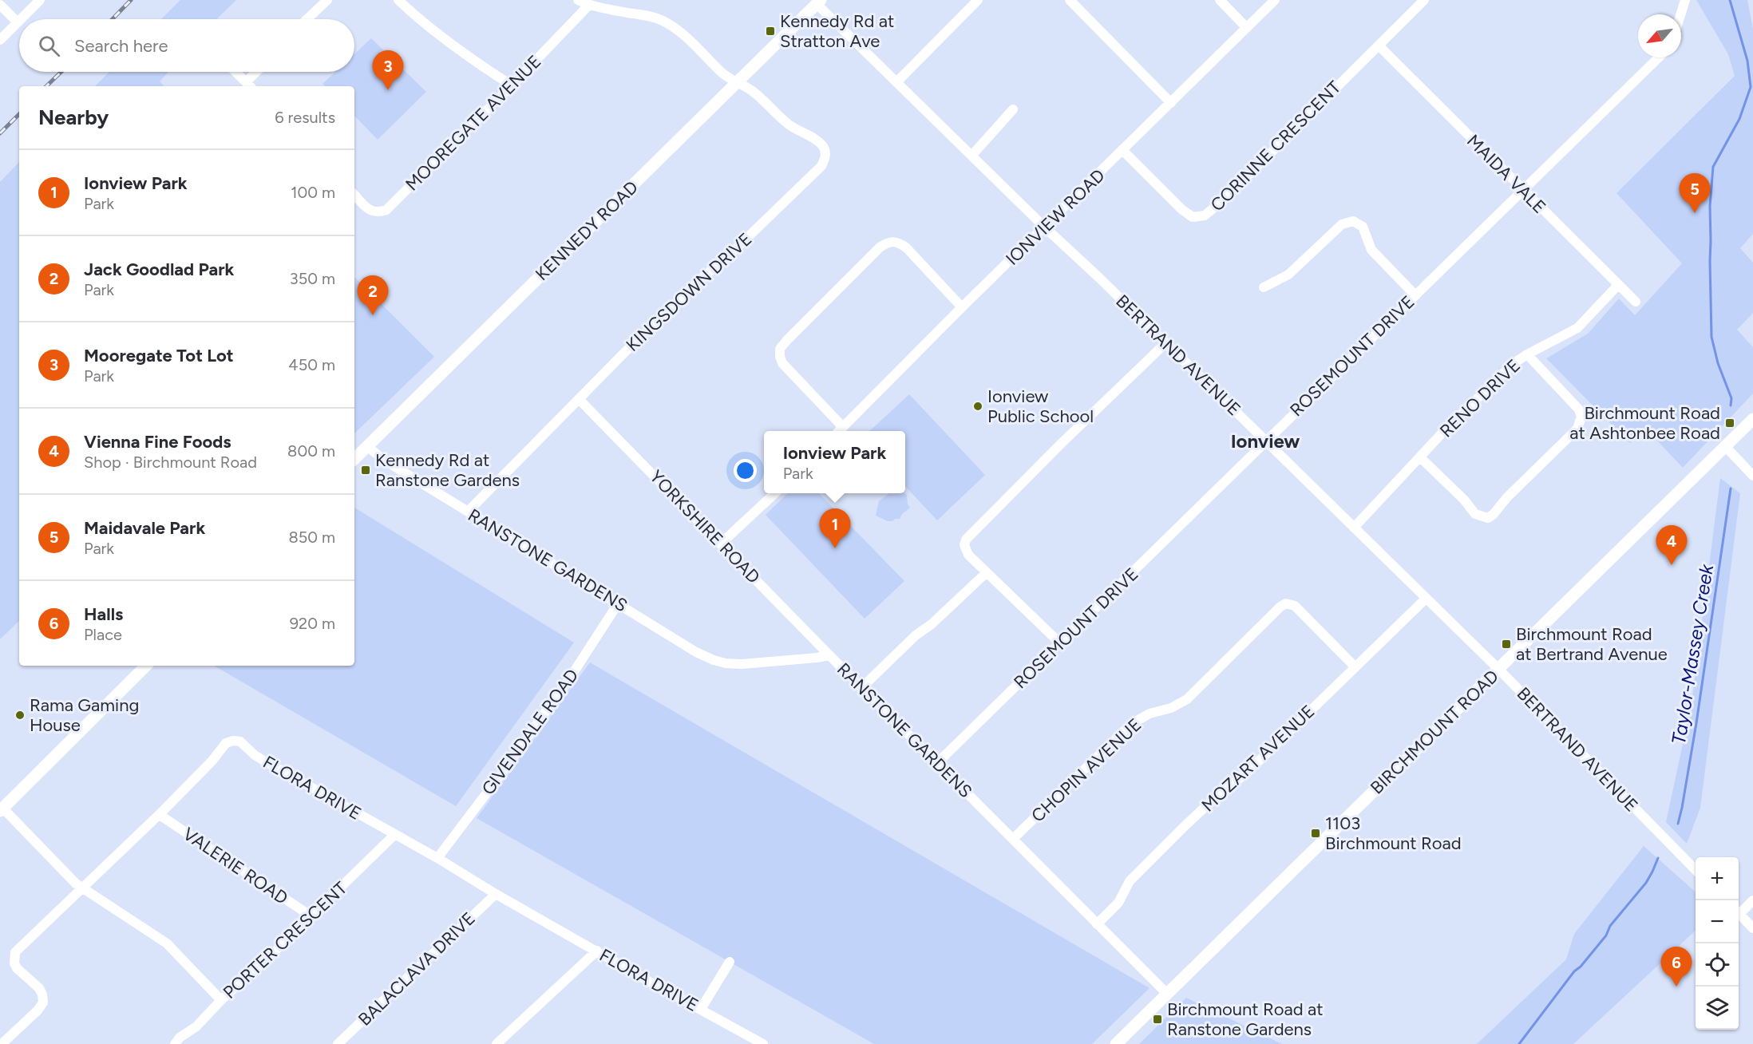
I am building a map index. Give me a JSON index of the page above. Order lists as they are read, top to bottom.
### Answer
{
  "streets": {
    "main road": ["KENNEDY ROAD", "BIRCHMOUNT ROAD"],
    "street": [
      "MOOREGATE AVENUE",
      "CORINNE CRESCENT",
      "MAIDA VALE",
      "IONVIEW ROAD",
      "KINGSDOWN DRIVE",
      "BERTRAND AVENUE",
      "ROSEMOUNT DRIVE",
      "RENO DRIVE",
      "YORKSHIRE ROAD",
      "RANSTONE GARDENS",
      "GIVENDALE ROAD",
      "MOZART AVENUE",
      "CHOPIN AVENUE",
      "FLORA DRIVE",
      "VALERIE ROAD",
      "PORTER CRESCENT",
      "BALACLAVA DRIVE"
    ]
  },
  "crossings": [
    ["CORINNE CRESCENT", "MAIDA VALE"],
    ["CORINNE CRESCENT", "IONVIEW ROAD"],
    ["MAIDA VALE", "ROSEMOUNT DRIVE"],
    ["MAIDA VALE", "RENO DRIVE"],
    ["IONVIEW ROAD", "BERTRAND AVENUE"],
    ["KENNEDY ROAD", "KINGSDOWN DRIVE"],
    ["KENNEDY ROAD", "BERTRAND AVENUE"],
    ["KENNEDY ROAD", "RANSTONE GARDENS"],
    ["KINGSDOWN DRIVE", "YORKSHIRE ROAD"],
    ["KINGSDOWN DRIVE", "RANSTONE GARDENS"],
    ["BERTRAND AVENUE", "ROSEMOUNT DRIVE"],
    ["BERTRAND AVENUE", "RENO DRIVE"],
    ["BERTRAND AVENUE", "BIRCHMOUNT ROAD"],
    ["BERTRAND AVENUE", "MOZART AVENUE"],
    ["ROSEMOUNT DRIVE", "RANSTONE GARDENS"],
    ["YORKSHIRE ROAD", "RANSTONE GARDENS"],
    ["RANSTONE GARDENS", "GIVENDALE ROAD"],
    ["RANSTONE GARDENS", "BIRCHMOUNT ROAD"],
    ["RANSTONE GARDENS", "MOZART AVENUE"],
    ["RANSTONE GARDENS", "CHOPIN AVENUE"],
    ["GIVENDALE ROAD", "FLORA DRIVE"],
    ["MOZART AVENUE", "CHOPIN AVENUE"],
    ["FLORA DRIVE", "VALERIE ROAD"],
    ["FLORA DRIVE", "PORTER CRESCENT"],
    ["FLORA DRIVE", "BALACLAVA DRIVE"],
    ["VALERIE ROAD", "PORTER CRESCENT"]
  ],
  "districts": ["Ionview"],
  "water": ["Taylor-Massey Creek"],
  "places": {
    "transit": [
      "Kennedy Rd at Stratton Ave",
      "Birchmount Road at Ashtonbee Road",
      "Kennedy Rd at Ranstone Gardens",
      "Birchmount Road at Bertrand Avenue",
      "1103 Birchmount Road",
      "Birchmount Road at Ranstone Gardens"
    ],
    "other": ["Ionview Public School", "Rama Gaming House"]
  },
  "north": "bottom left",
  "page": {
    "search": "Search here",
    "pins": [
      "3",
      "5",
      "2",
      "1",
      "4",
      "6"
    ],
    "heading": ["Nearby", "6 results"],
    "list": [
      {
        "mark": "1",
        "name": "Ionview Park",
        "note": "Park",
        "value": "100 m"
      },
      {
        "mark": "2",
        "name": "Jack Goodlad Park",
        "note": "Park",
        "value": "350 m"
      },
      {
        "mark": "3",
        "name": "Mooregate Tot Lot",
        "note": "Park",
        "value": "450 m"
      },
      {
        "mark": "4",
        "name": "Vienna Fine Foods",
        "note": "Shop · Birchmount Road",
        "value": "800 m"
      },
      {
        "mark": "5",
        "name": "Maidavale Park",
        "note": "Park",
        "value": "850 m"
      },
      {
        "mark": "6",
        "name": "Halls",
        "note": "Place",
        "value": "920 m"
      }
    ],
    "popup": ["Ionview Park", "Park"],
    "map_buttons": ["+", "−"]
  }
}
